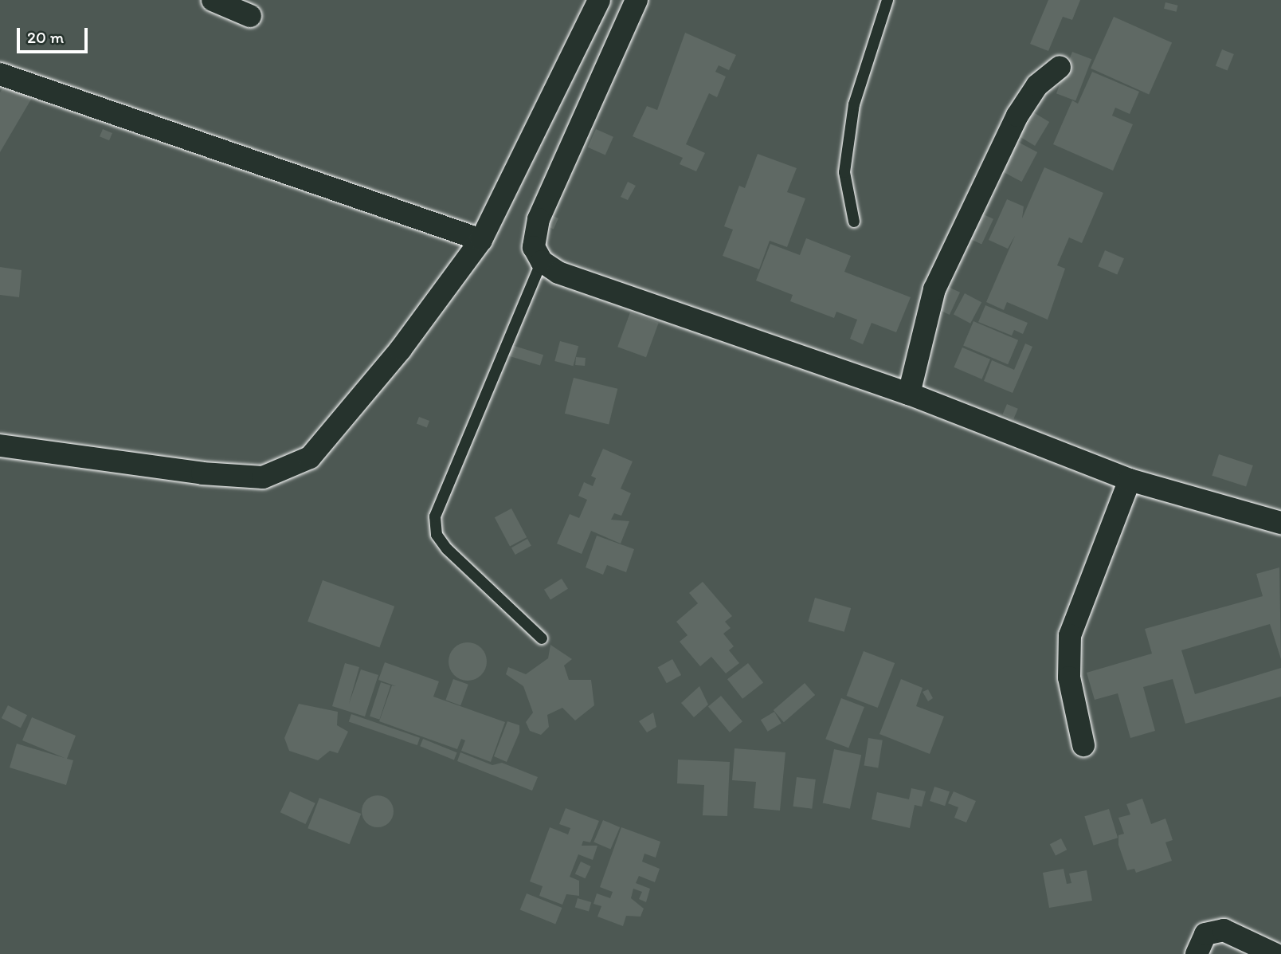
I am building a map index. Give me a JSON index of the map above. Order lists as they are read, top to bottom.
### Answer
{
  "scale_bar": "20 m"
}
